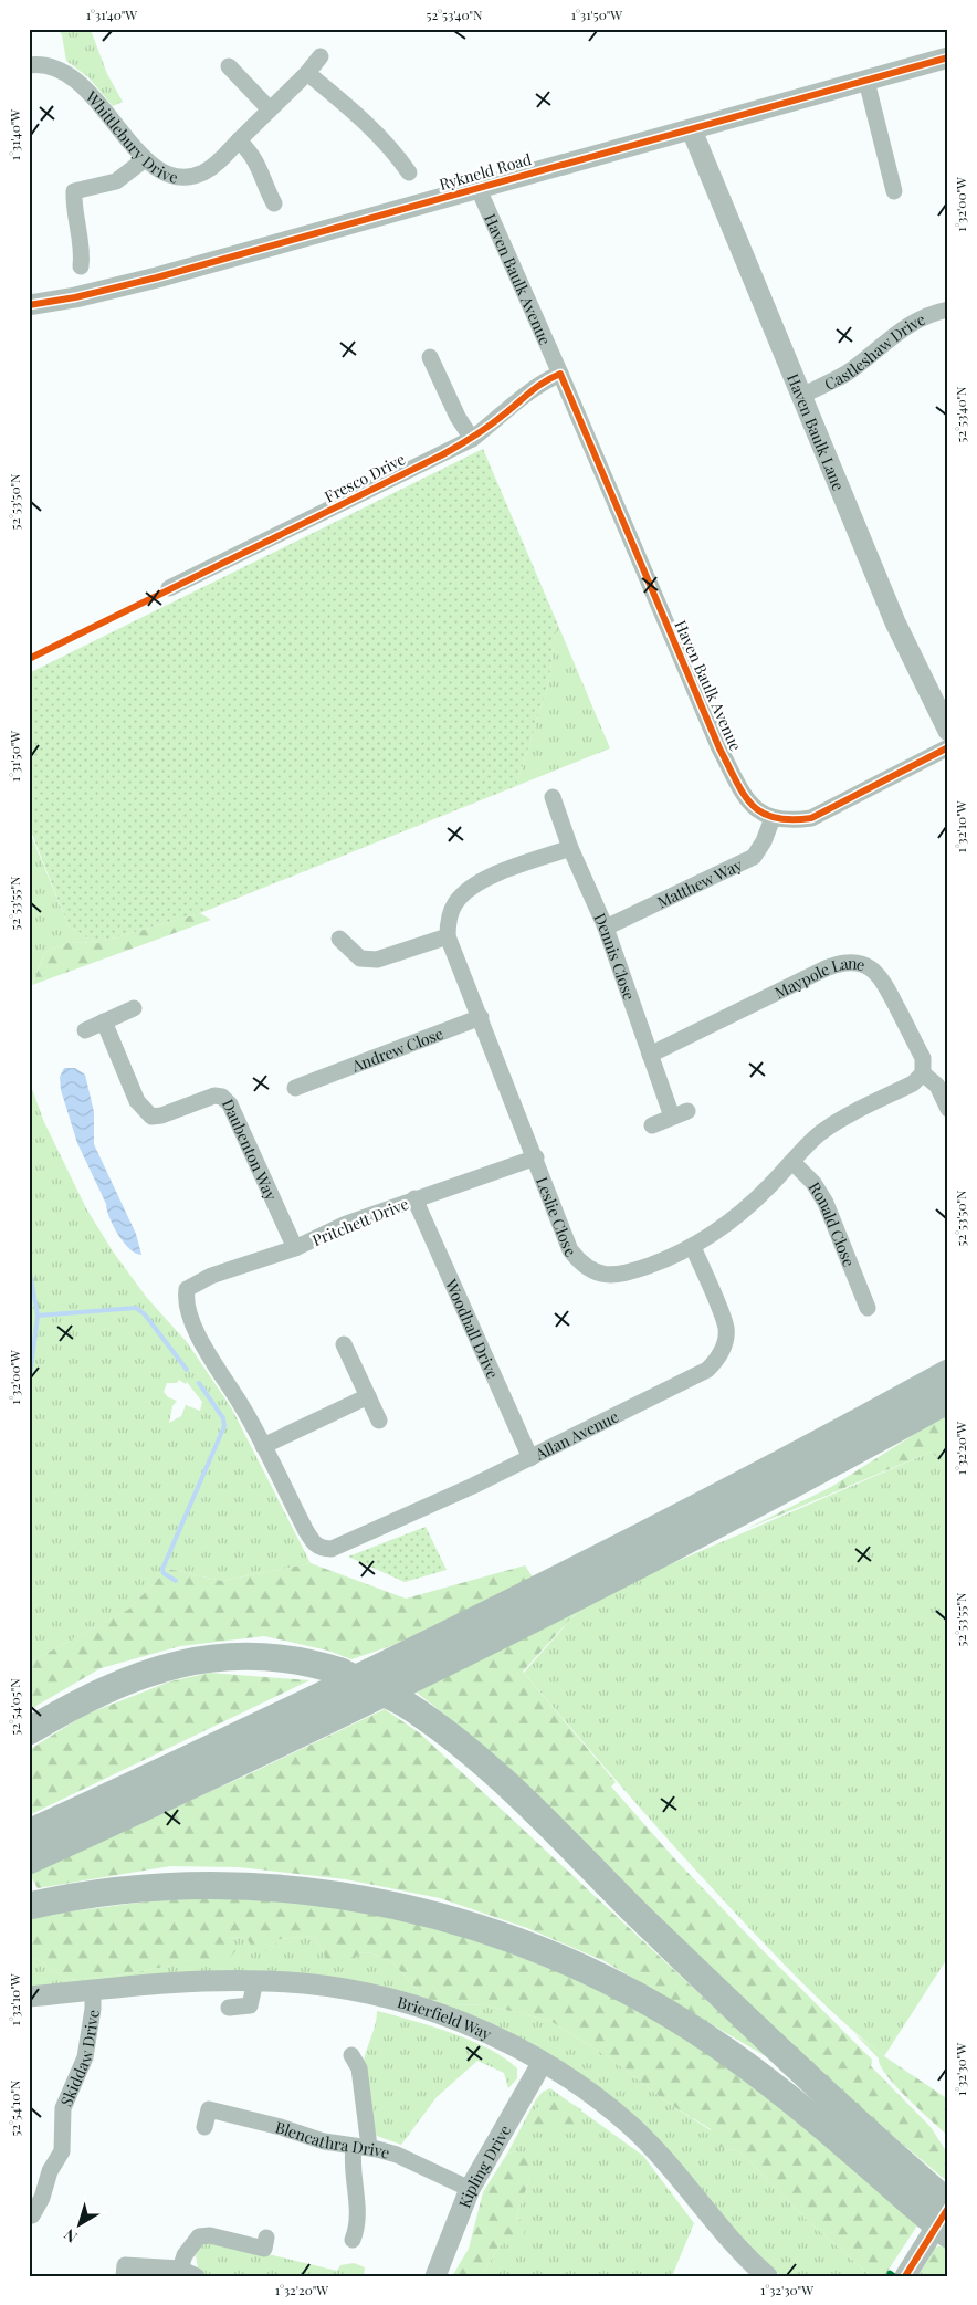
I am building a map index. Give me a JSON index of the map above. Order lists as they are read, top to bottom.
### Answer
{
  "streets": {
    "street": [
      "Whittlebury Drive",
      "Rykneld Road",
      "Haven Baulk Avenue",
      "Castleshaw Drive",
      "Haven Baulk Lane",
      "Fresco Drive",
      "Matthew Way",
      "Dennis Close",
      "Maypole Lane",
      "Andrew Close",
      "Daubenton Way",
      "Leslie Close",
      "Pritchett Drive",
      "Ronald Close",
      "Woodhall Drive",
      "Allan Avenue",
      "Brierfield Way",
      "Skiddaw Drive",
      "Blencathra Drive",
      "Kipling Drive"
    ]
  },
  "crossings": [
    ["Rykneld Road", "Haven Baulk Avenue"],
    ["Rykneld Road", "Haven Baulk Lane"],
    ["Haven Baulk Avenue", "Fresco Drive"],
    ["Haven Baulk Avenue", "Matthew Way"],
    ["Castleshaw Drive", "Haven Baulk Lane"],
    ["Matthew Way", "Dennis Close"],
    ["Dennis Close", "Maypole Lane"],
    ["Maypole Lane", "Leslie Close"],
    ["Andrew Close", "Leslie Close"],
    ["Daubenton Way", "Pritchett Drive"],
    ["Leslie Close", "Pritchett Drive"],
    ["Leslie Close", "Ronald Close"],
    ["Leslie Close", "Allan Avenue"],
    ["Pritchett Drive", "Woodhall Drive"],
    ["Pritchett Drive", "Allan Avenue"],
    ["Woodhall Drive", "Allan Avenue"],
    ["Brierfield Way", "Skiddaw Drive"],
    ["Brierfield Way", "Kipling Drive"],
    ["Blencathra Drive", "Kipling Drive"]
  ],
  "north": "bottom left",
  "coordinates": [
    "1°31'40\"W",
    "52°53'40\"N",
    "1°31'50\"W",
    "1°32'00\"W",
    "52°53'50\"N",
    "1°32'10\"W",
    "52°53'55\"N",
    "1°32'20\"W",
    "52°54'05\"N",
    "1°32'30\"W",
    "52°54'10\"N"
  ]
}
